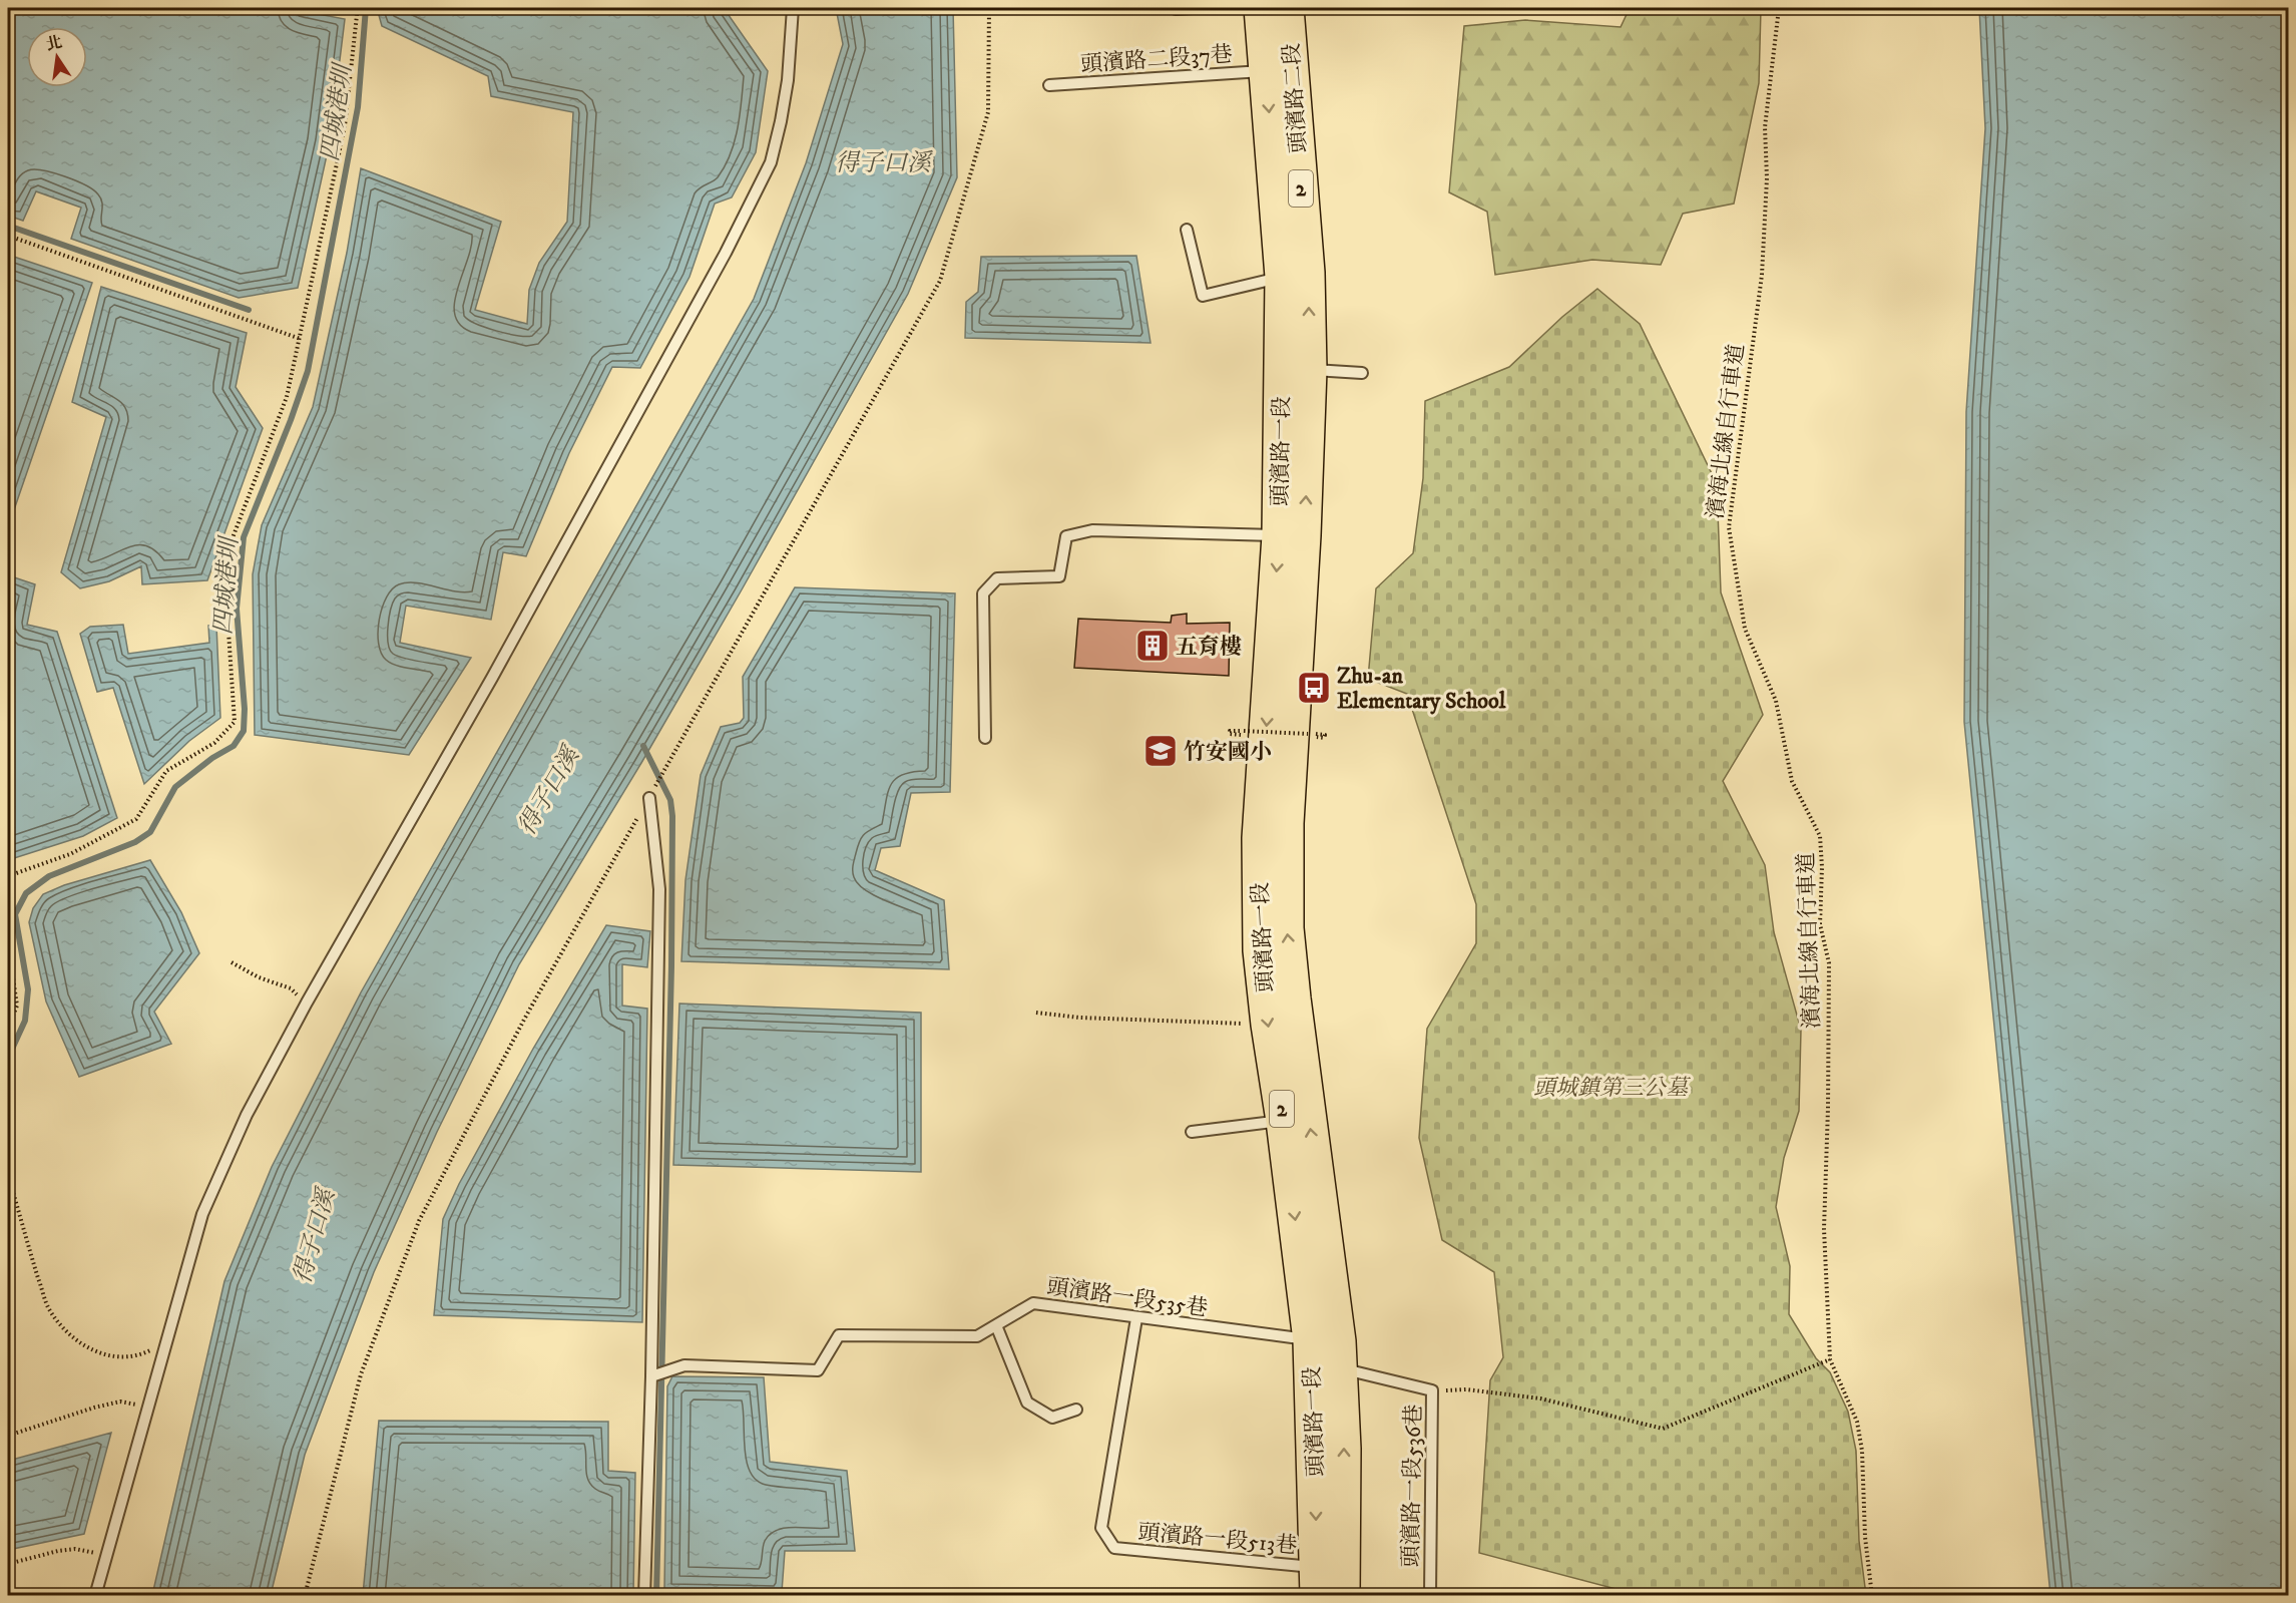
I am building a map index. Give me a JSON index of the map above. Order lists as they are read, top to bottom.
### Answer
{
  "streets": {
    "main road": ["頭濱路二段", "2", "頭濱路一段"],
    "lane": [
      "頭濱路二段37巷",
      "頭濱路一段535巷",
      "頭濱路一段536巷",
      "頭濱路一段513巷"
    ],
    "path": ["濱海北線自行車道"]
  },
  "crossings": [
    ["頭濱路二段37巷", "頭濱路二段"],
    ["頭濱路二段", "頭濱路一段"],
    ["頭濱路一段", "頭濱路一段535巷"],
    ["頭濱路一段", "頭濱路一段536巷"],
    ["頭濱路一段", "頭濱路一段513巷"],
    ["頭濱路一段535巷", "頭濱路一段536巷"],
    ["頭濱路一段535巷", "頭濱路一段513巷"]
  ],
  "water": ["四城港圳", "得子口溪"],
  "parks": ["頭城鎮第三公墓"],
  "places": {
    "building": ["五育樓"],
    "bus stop": ["Zhu-an Elementary School"],
    "school or university": ["竹安國小"]
  },
  "north": "top"
}
